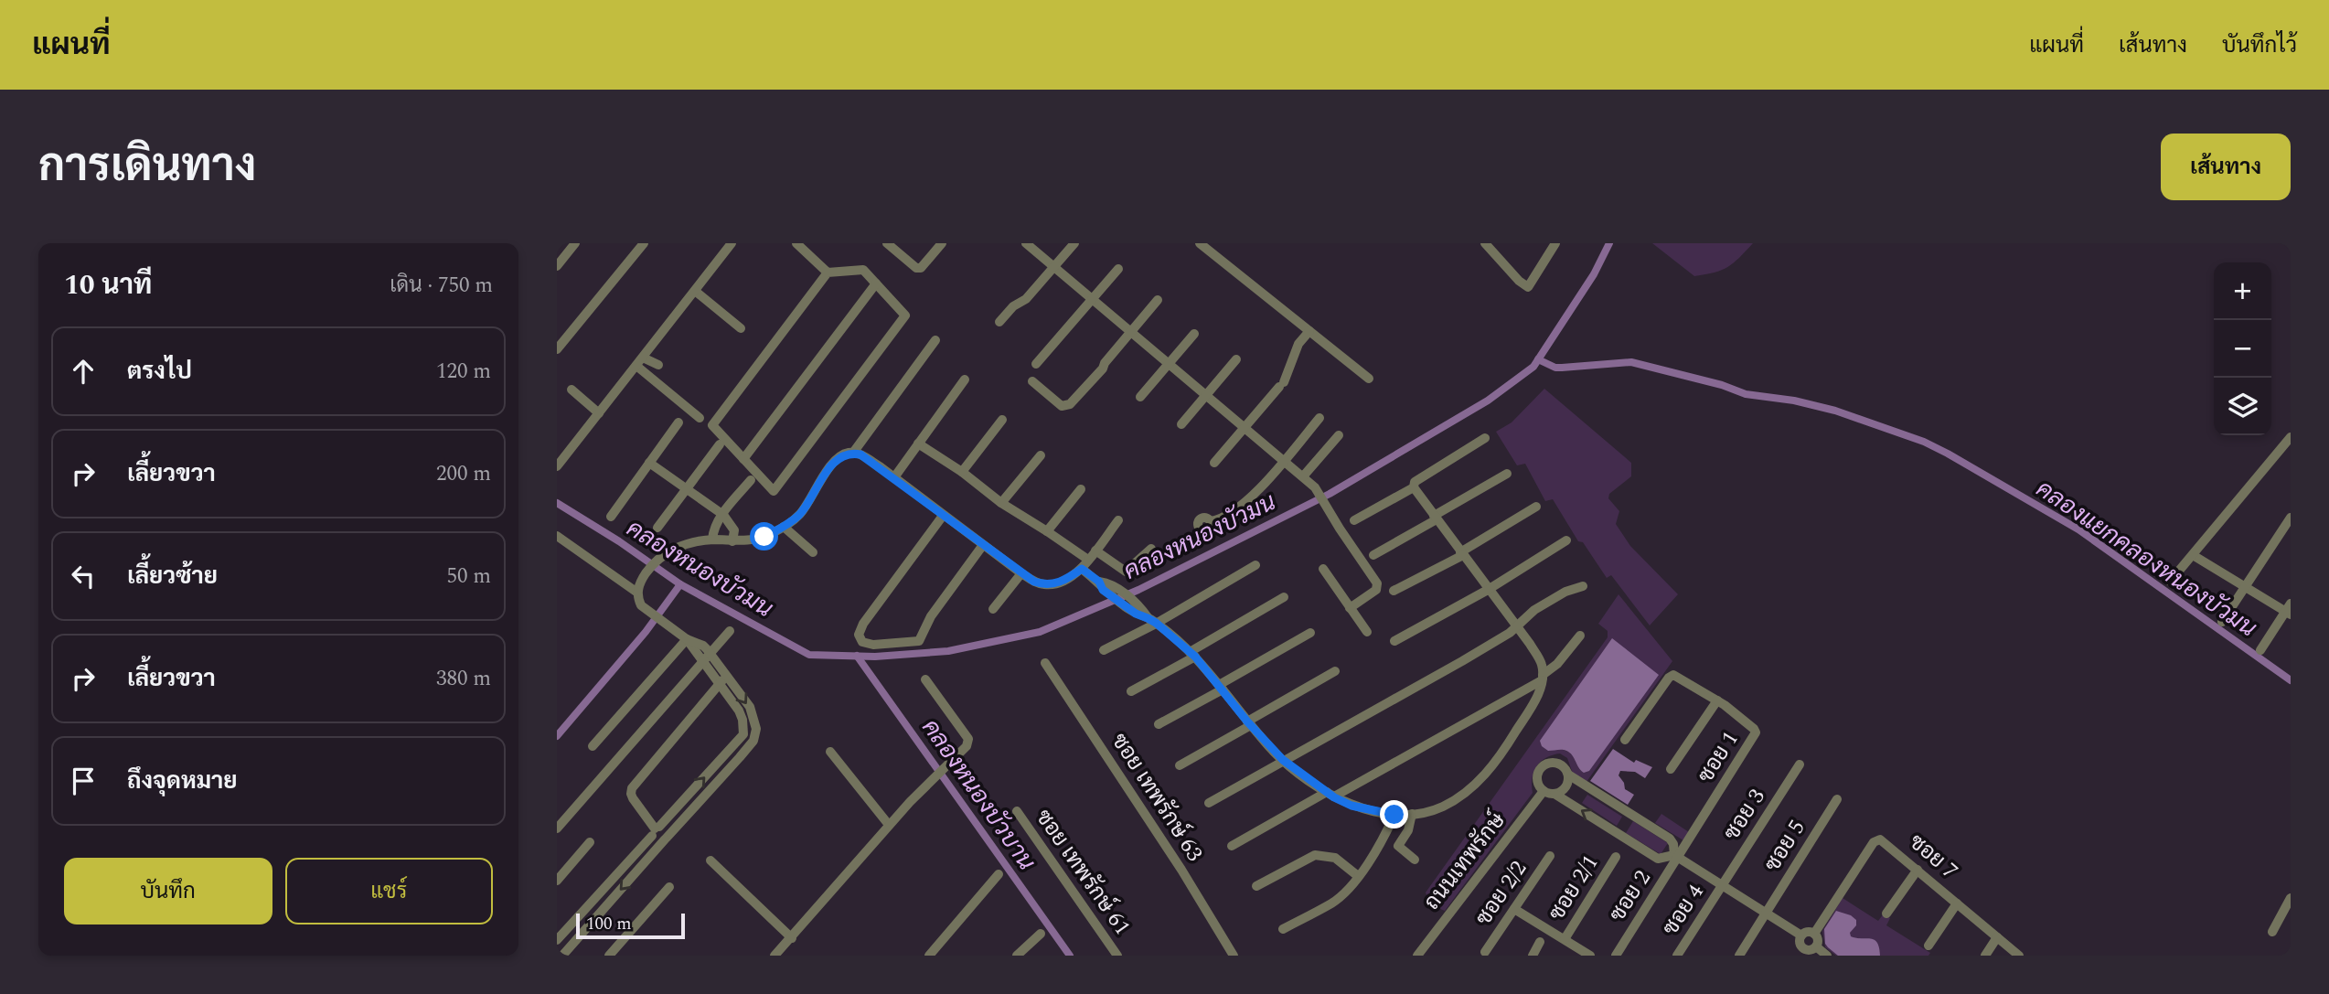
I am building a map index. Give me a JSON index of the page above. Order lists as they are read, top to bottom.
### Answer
{
  "streets": {
    "street": [
      "ซอย 1",
      "ซอย เทพรักษ์ 63",
      "ซอย 3",
      "ซอย 5",
      "ซอย 7",
      "ถนนเทพรักษ์",
      "ซอย เทพรักษ์ 61",
      "ซอย 2/1",
      "ซอย 2/2",
      "ซอย 2",
      "ซอย 4"
    ]
  },
  "crossings": [
    ["ซอย 1", "ซอย 2"],
    ["ซอย 3", "ซอย 4"]
  ],
  "water": ["คลองหนองบัวมน", "คลองแยกคลองหนองบัวมน", "คลองหนองบัวบาน"],
  "scale_bar": "100 m",
  "page": {
    "header": "แผนที่",
    "nav": ["แผนที่", "เส้นทาง", "บันทึกไว้"],
    "title": "การเดินทาง",
    "buttons": [
      "เส้นทาง",
      ["บันทึก", "แชร์"]
    ],
    "heading": ["10 นาที", "เดิน · 750 m"],
    "map_buttons": ["+", "−"],
    "list": [
      ["ตรงไป", "120 m"],
      ["เลี้ยวขวา", "200 m"],
      ["เลี้ยวซ้าย", "50 m"],
      ["เลี้ยวขวา", "380 m"],
      "ถึงจุดหมาย"
    ],
    "scale": "100 m"
  }
}
